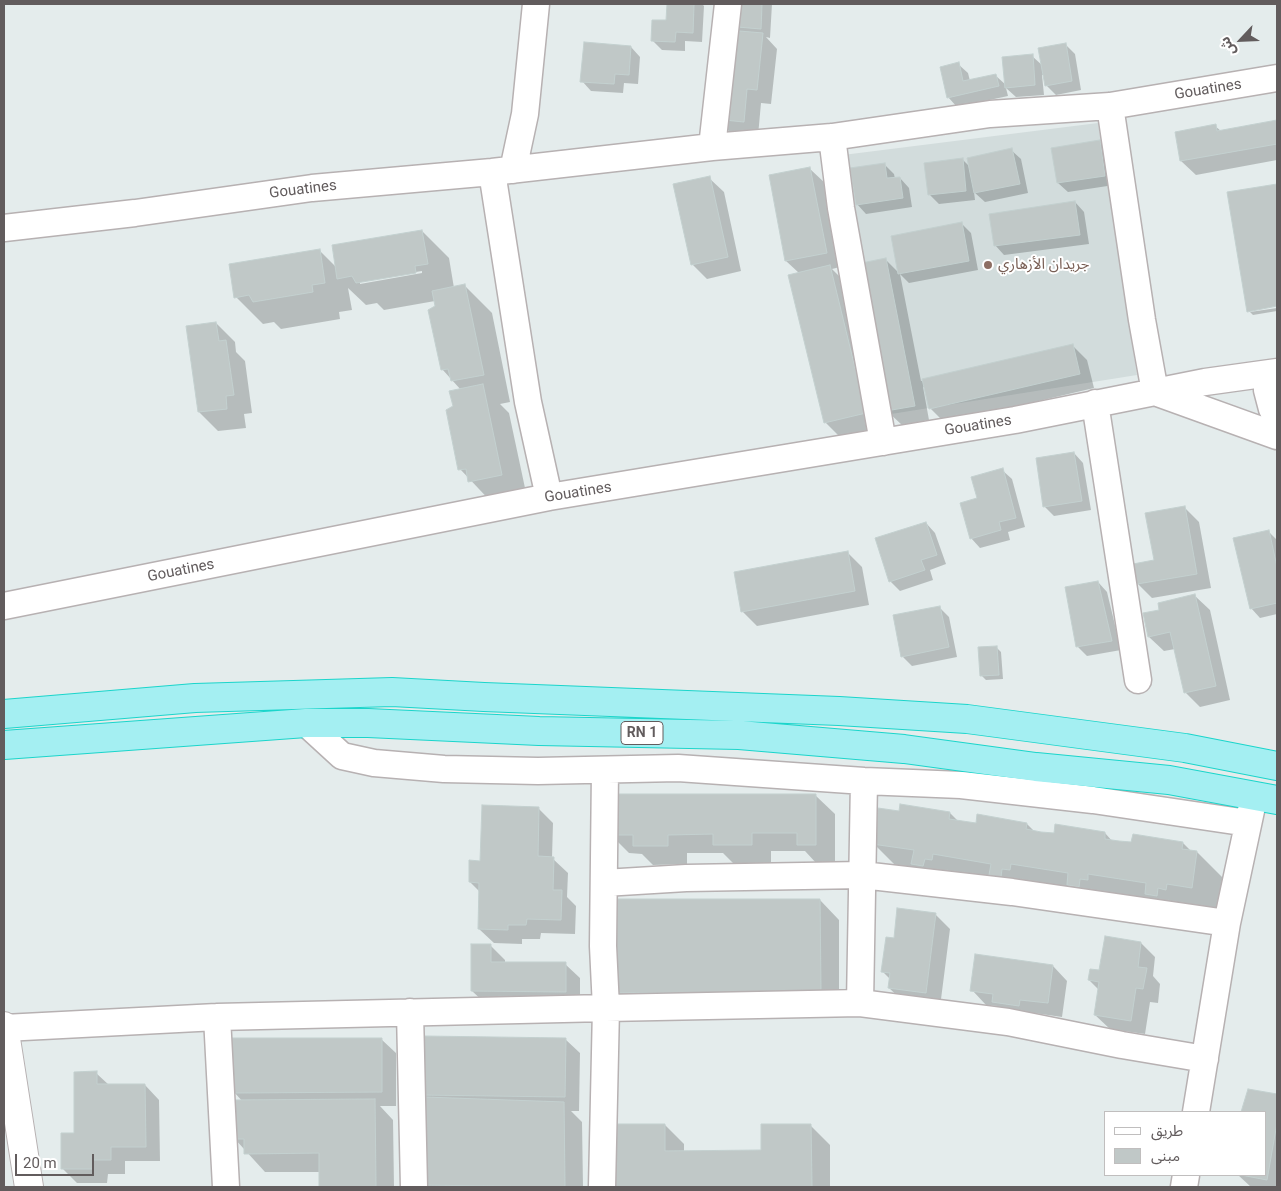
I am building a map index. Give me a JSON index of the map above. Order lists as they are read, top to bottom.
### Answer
{
  "streets": {
    "highway": ["RN 1"],
    "street": ["Gouatines"]
  },
  "places": ["جريدان الأزهاري"],
  "legend": ["طريق", "مبنى"],
  "scale_bar": "20 m",
  "north": "bottom left"
}
